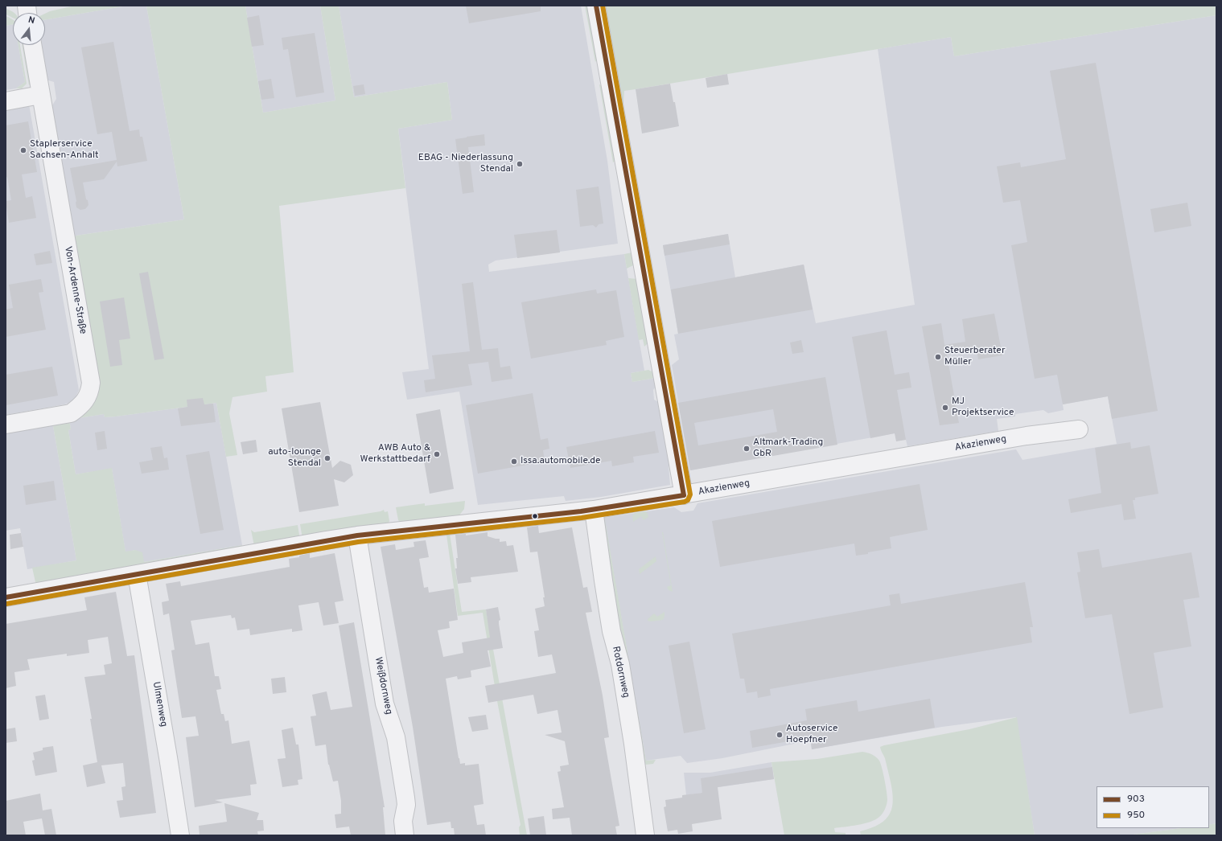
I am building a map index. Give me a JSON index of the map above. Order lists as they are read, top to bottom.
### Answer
{
  "streets": {
    "street": [
      "Von-Ardenne-Straße",
      "Akazienweg",
      "Rotdornweg",
      "Weißdornweg",
      "Ulmenweg"
    ]
  },
  "crossings": [
    ["Akazienweg", "Rotdornweg"],
    ["Akazienweg", "Weißdornweg"],
    ["Akazienweg", "Ulmenweg"]
  ],
  "places": [
    "Staplerservice Sachsen-Anhalt",
    "EBAG - Niederlassung Stendal",
    "Steuerberater Müller",
    "MJ Projektservice",
    "Altmark-Trading GbR",
    "AWB Auto & Werkstattbedarf",
    "auto-lounge Stendal",
    "Issa.automobile.de",
    "Autoservice Hoepfner"
  ],
  "lines": ["transit line 903", "transit line 950"],
  "legend": ["903", "950"],
  "north": "top"
}
